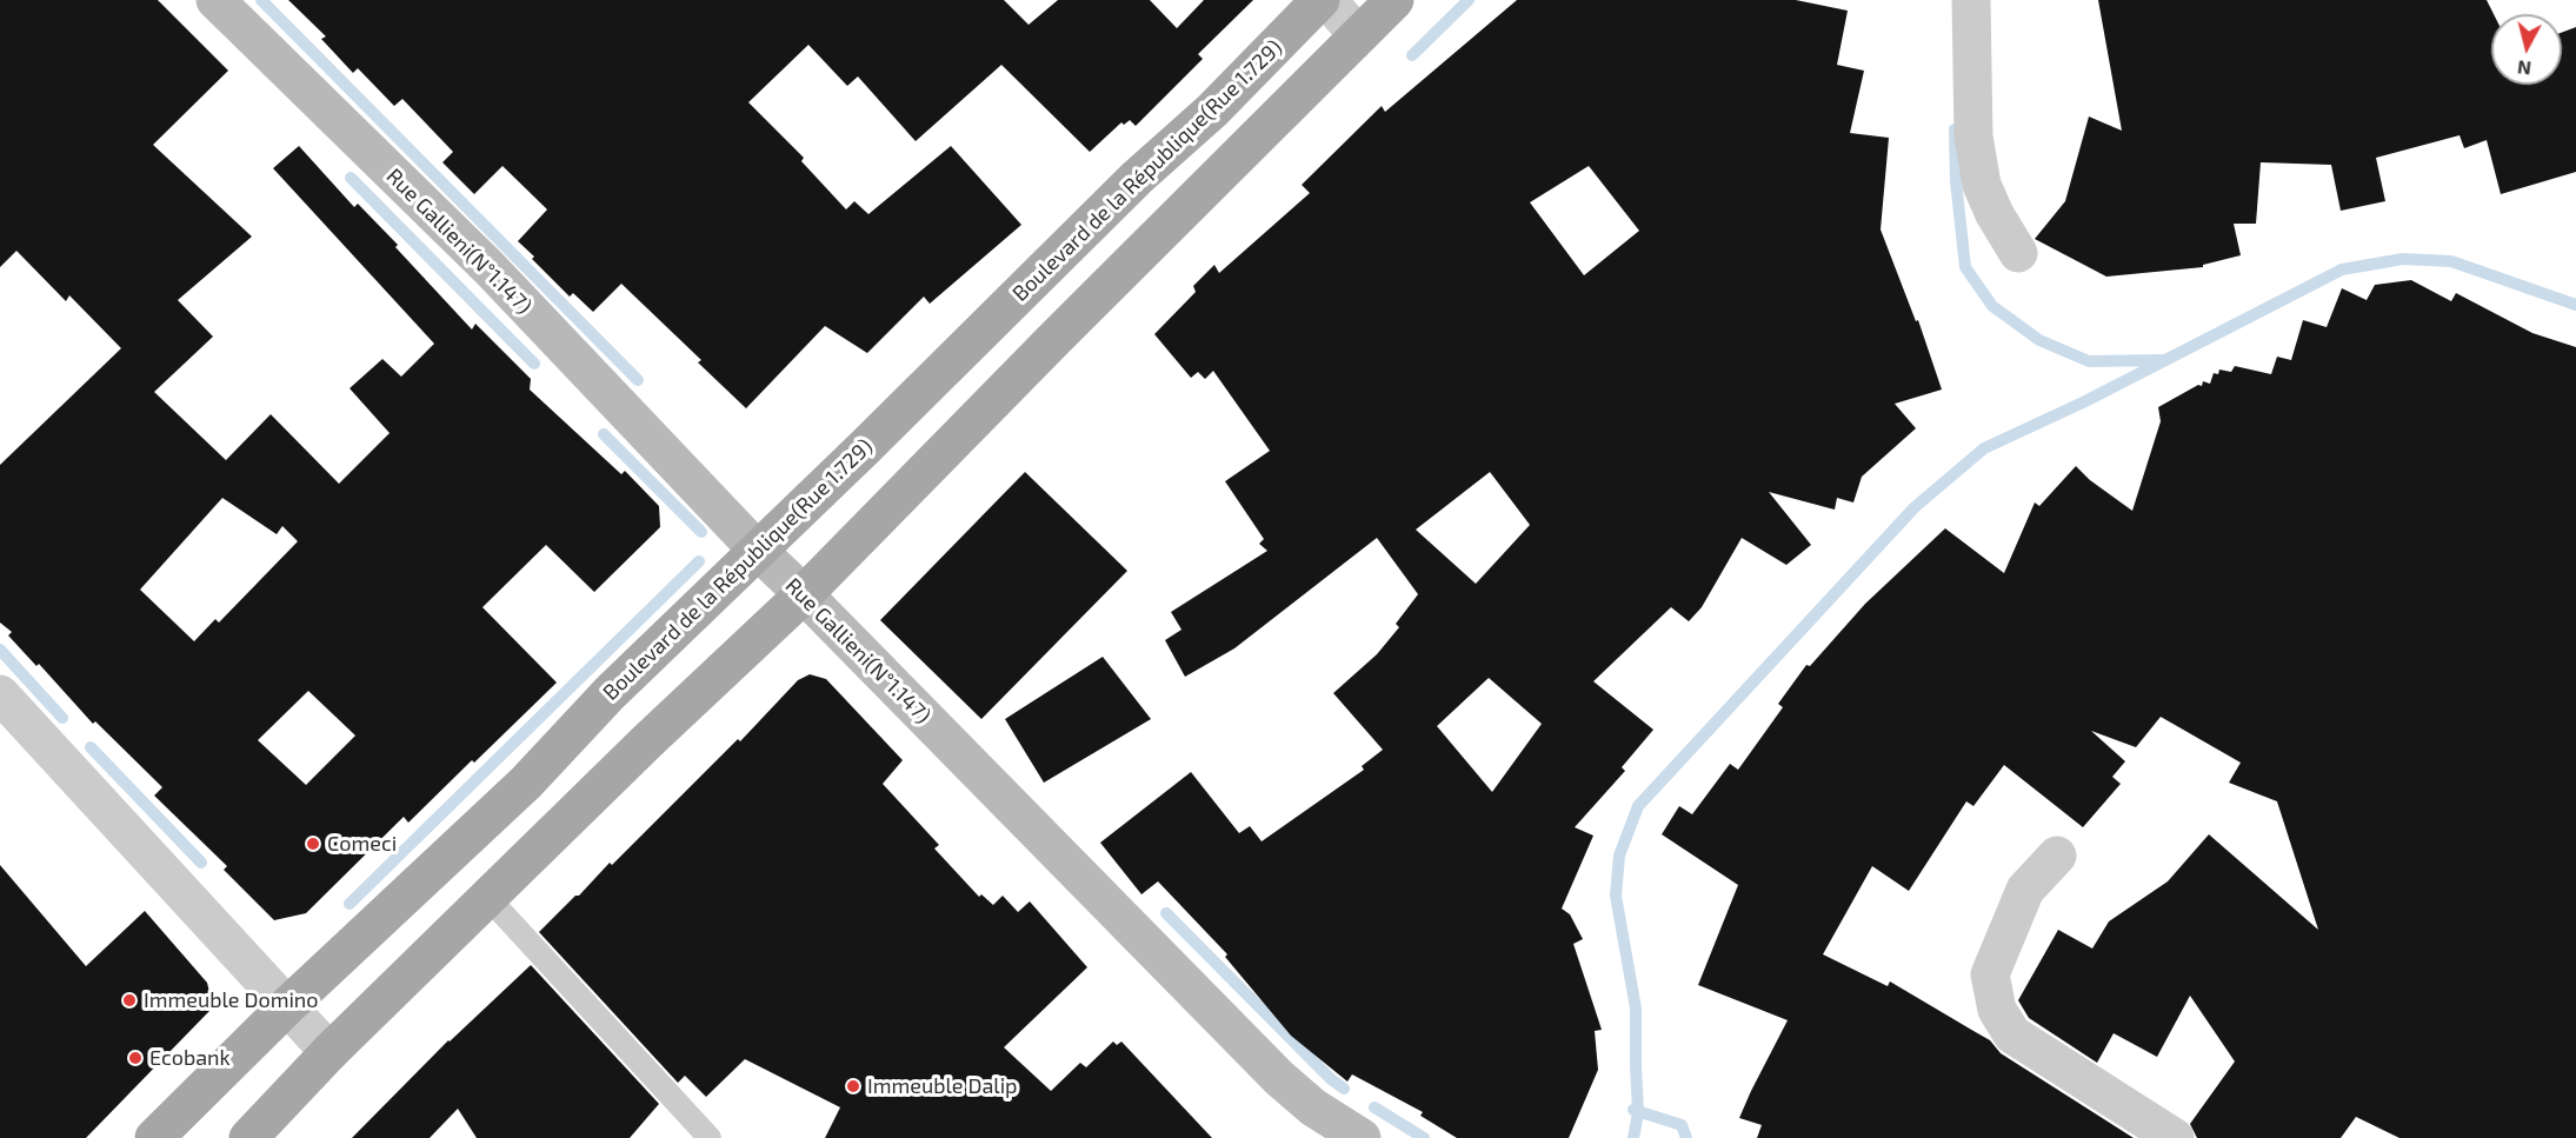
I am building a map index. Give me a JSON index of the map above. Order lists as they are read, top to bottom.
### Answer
{
  "streets": {
    "main road": ["Boulevard de la République(Rue 1.729)", "Rue Gallieni(N°1.147)"]
  },
  "crossings": [
    ["Boulevard de la République(Rue 1.729)", "Rue Gallieni(N°1.147)"]
  ],
  "places": [
    "Comeci",
    "Immeuble Domino",
    "Ecobank",
    "Immeuble Dalip"
  ],
  "north": "bottom"
}
